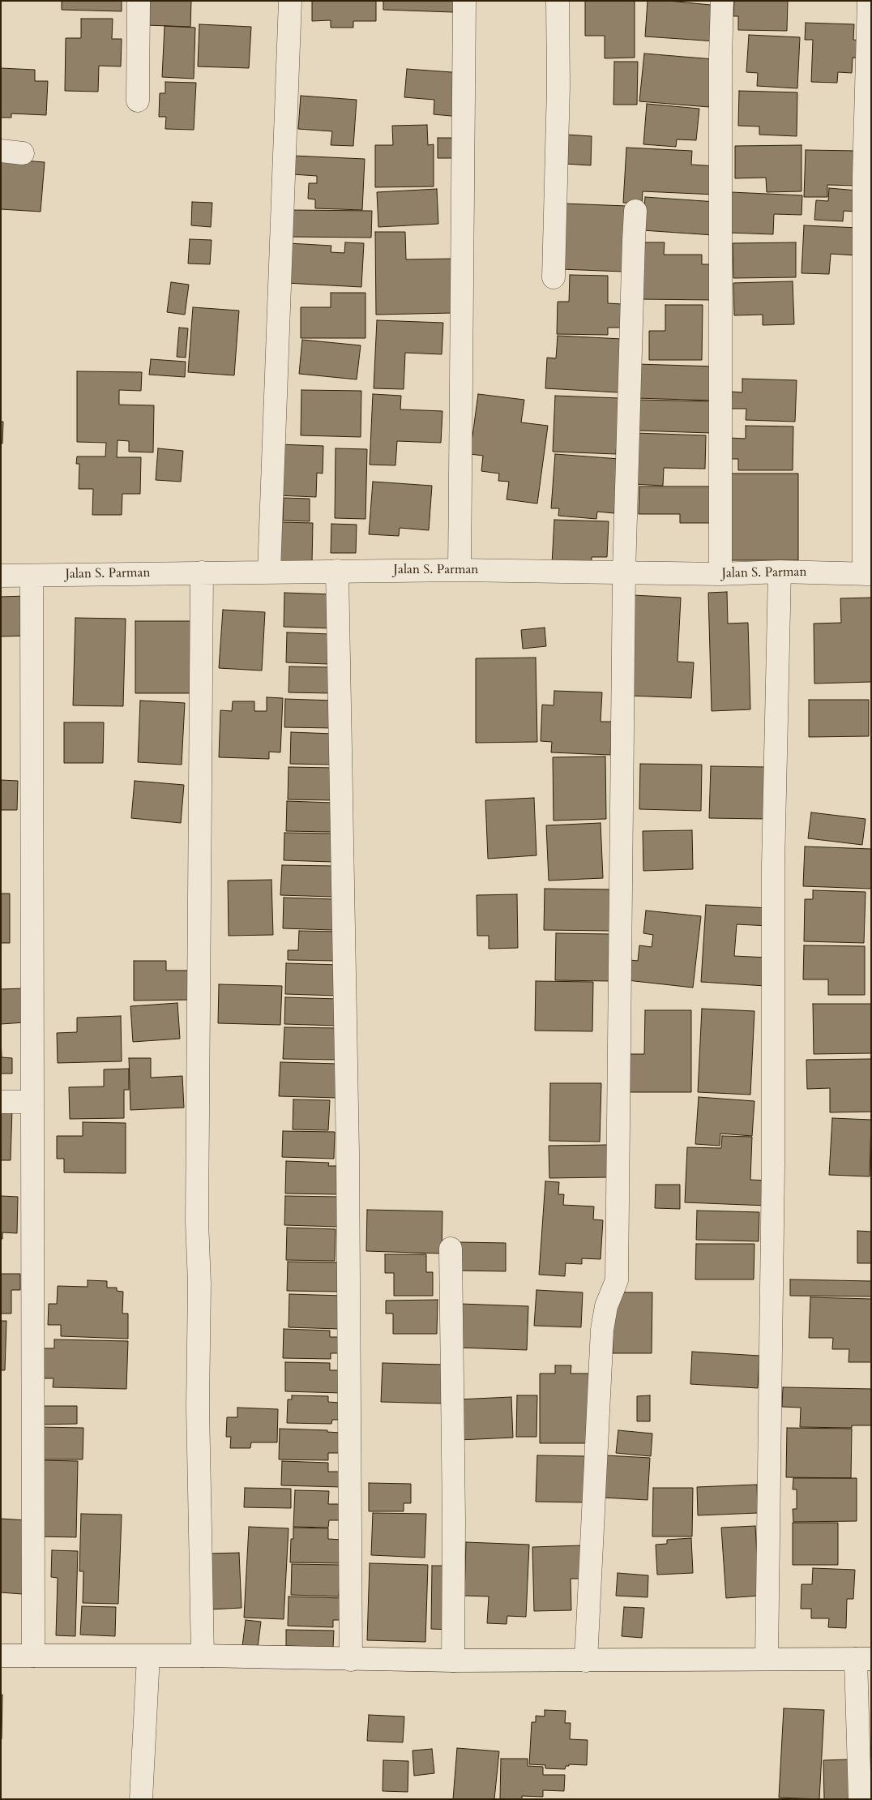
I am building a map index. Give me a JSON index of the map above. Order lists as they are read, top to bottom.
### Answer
{
  "streets": {
    "street": ["Jalan S. Parman"]
  }
}
